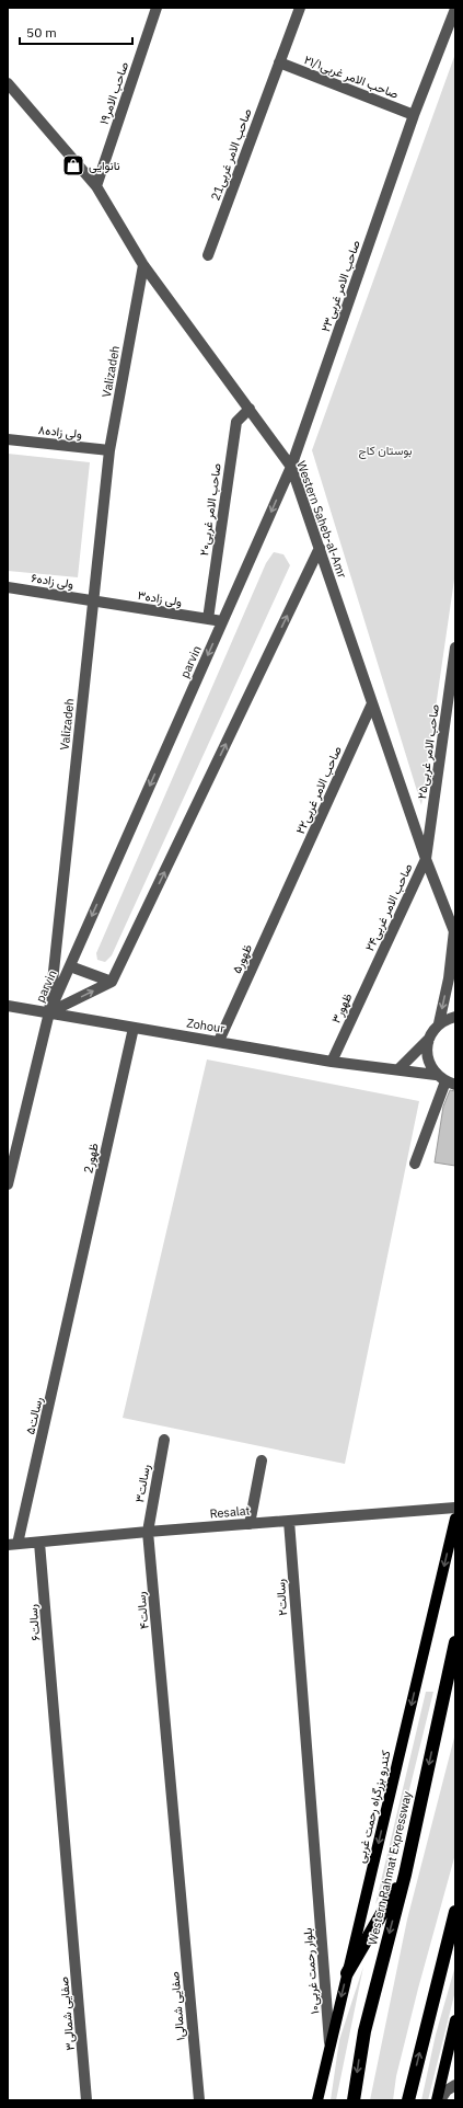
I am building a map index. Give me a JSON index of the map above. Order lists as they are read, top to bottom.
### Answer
{
  "streets": {
    "highway": ["Western Rahmat Expressway"],
    "main road": ["کندرو بزرگراه رحمت غربی"],
    "street": [
      "صاحب الامر غربی۲۱/۱",
      "صاحب الامر۱۹",
      "21صاحب الامر غربی",
      "صاحب الامر غربی۲۳",
      "Valizadeh",
      "ولی زاده۸",
      "صاحب الامر غربی۲۰",
      "Western Saheb-al-Amr",
      "ولی زاده۶",
      "ولی زاده۳",
      "parvin",
      "صاحب الامر غربی۲۵",
      "صاحب الامر غربی٢٢",
      "صاحب الامر غربی۲۴",
      "ظهور۵",
      "ظهور۳",
      "Zohour",
      "2ظهور",
      "رسالت۵",
      "رسالت۳",
      "Resalat",
      "رسالت۲",
      "رسالت۴",
      "رسالت۶",
      "بلوار رحمت غربی۱۰",
      "صفایی شمالی۱",
      "صفایی شمالی۳"
    ]
  },
  "crossings": [
    ["صاحب الامر غربی۲۱/۱", "21صاحب الامر غربی"],
    ["صاحب الامر غربی۲۱/۱", "صاحب الامر غربی۲۳"],
    ["صاحب الامر۱۹", "Western Saheb-al-Amr"],
    ["صاحب الامر غربی۲۳", "Western Saheb-al-Amr"],
    ["صاحب الامر غربی۲۳", "parvin"],
    ["Valizadeh", "ولی زاده۸"],
    ["Valizadeh", "Western Saheb-al-Amr"],
    ["Valizadeh", "ولی زاده۶"],
    ["Valizadeh", "ولی زاده۳"],
    ["Valizadeh", "parvin"],
    ["Valizadeh", "Zohour"],
    ["صاحب الامر غربی۲۰", "Western Saheb-al-Amr"],
    ["صاحب الامر غربی۲۰", "ولی زاده۳"],
    ["Western Saheb-al-Amr", "parvin"],
    ["Western Saheb-al-Amr", "صاحب الامر غربی۲۵"],
    ["Western Saheb-al-Amr", "صاحب الامر غربی٢٢"],
    ["Western Saheb-al-Amr", "صاحب الامر غربی۲۴"],
    ["ولی زاده۶", "ولی زاده۳"],
    ["ولی زاده۳", "parvin"],
    ["parvin", "Zohour"],
    ["صاحب الامر غربی۲۵", "صاحب الامر غربی۲۴"],
    ["صاحب الامر غربی٢٢", "ظهور۵"],
    ["صاحب الامر غربی۲۴", "ظهور۳"],
    ["ظهور۵", "Zohour"],
    ["ظهور۳", "Zohour"],
    ["Zohour", "2ظهور"],
    ["2ظهور", "رسالت۵"],
    ["رسالت۵", "Resalat"],
    ["رسالت۳", "Resalat"],
    ["رسالت۳", "رسالت۴"],
    ["Resalat", "رسالت۲"],
    ["Resalat", "رسالت۴"],
    ["Resalat", "رسالت۶"],
    ["رسالت۲", "بلوار رحمت غربی۱۰"],
    ["رسالت۴", "صفایی شمالی۱"],
    ["رسالت۶", "صفایی شمالی۳"],
    ["کندرو بزرگراه رحمت غربی", "بلوار رحمت غربی۱۰"]
  ],
  "one_way": ["کندرو بزرگراه رحمت غربی"],
  "parks": ["بوستان کاج"],
  "places": {
    "shop": ["نانوایی"]
  },
  "scale_bar": "50 m"
}
